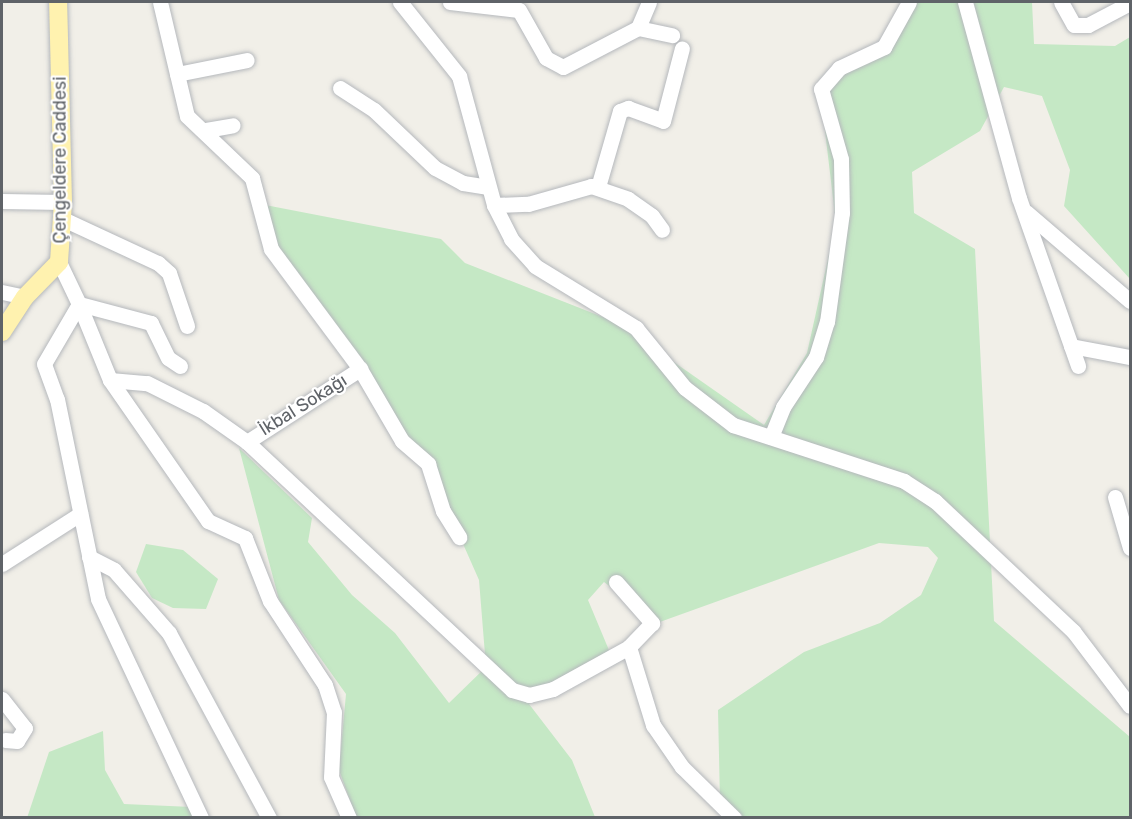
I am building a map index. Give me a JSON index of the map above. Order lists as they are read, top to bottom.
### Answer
{
  "streets": {
    "main road": ["Çengeldere Caddesi"],
    "street": ["İkbal Sokağı"]
  }
}
